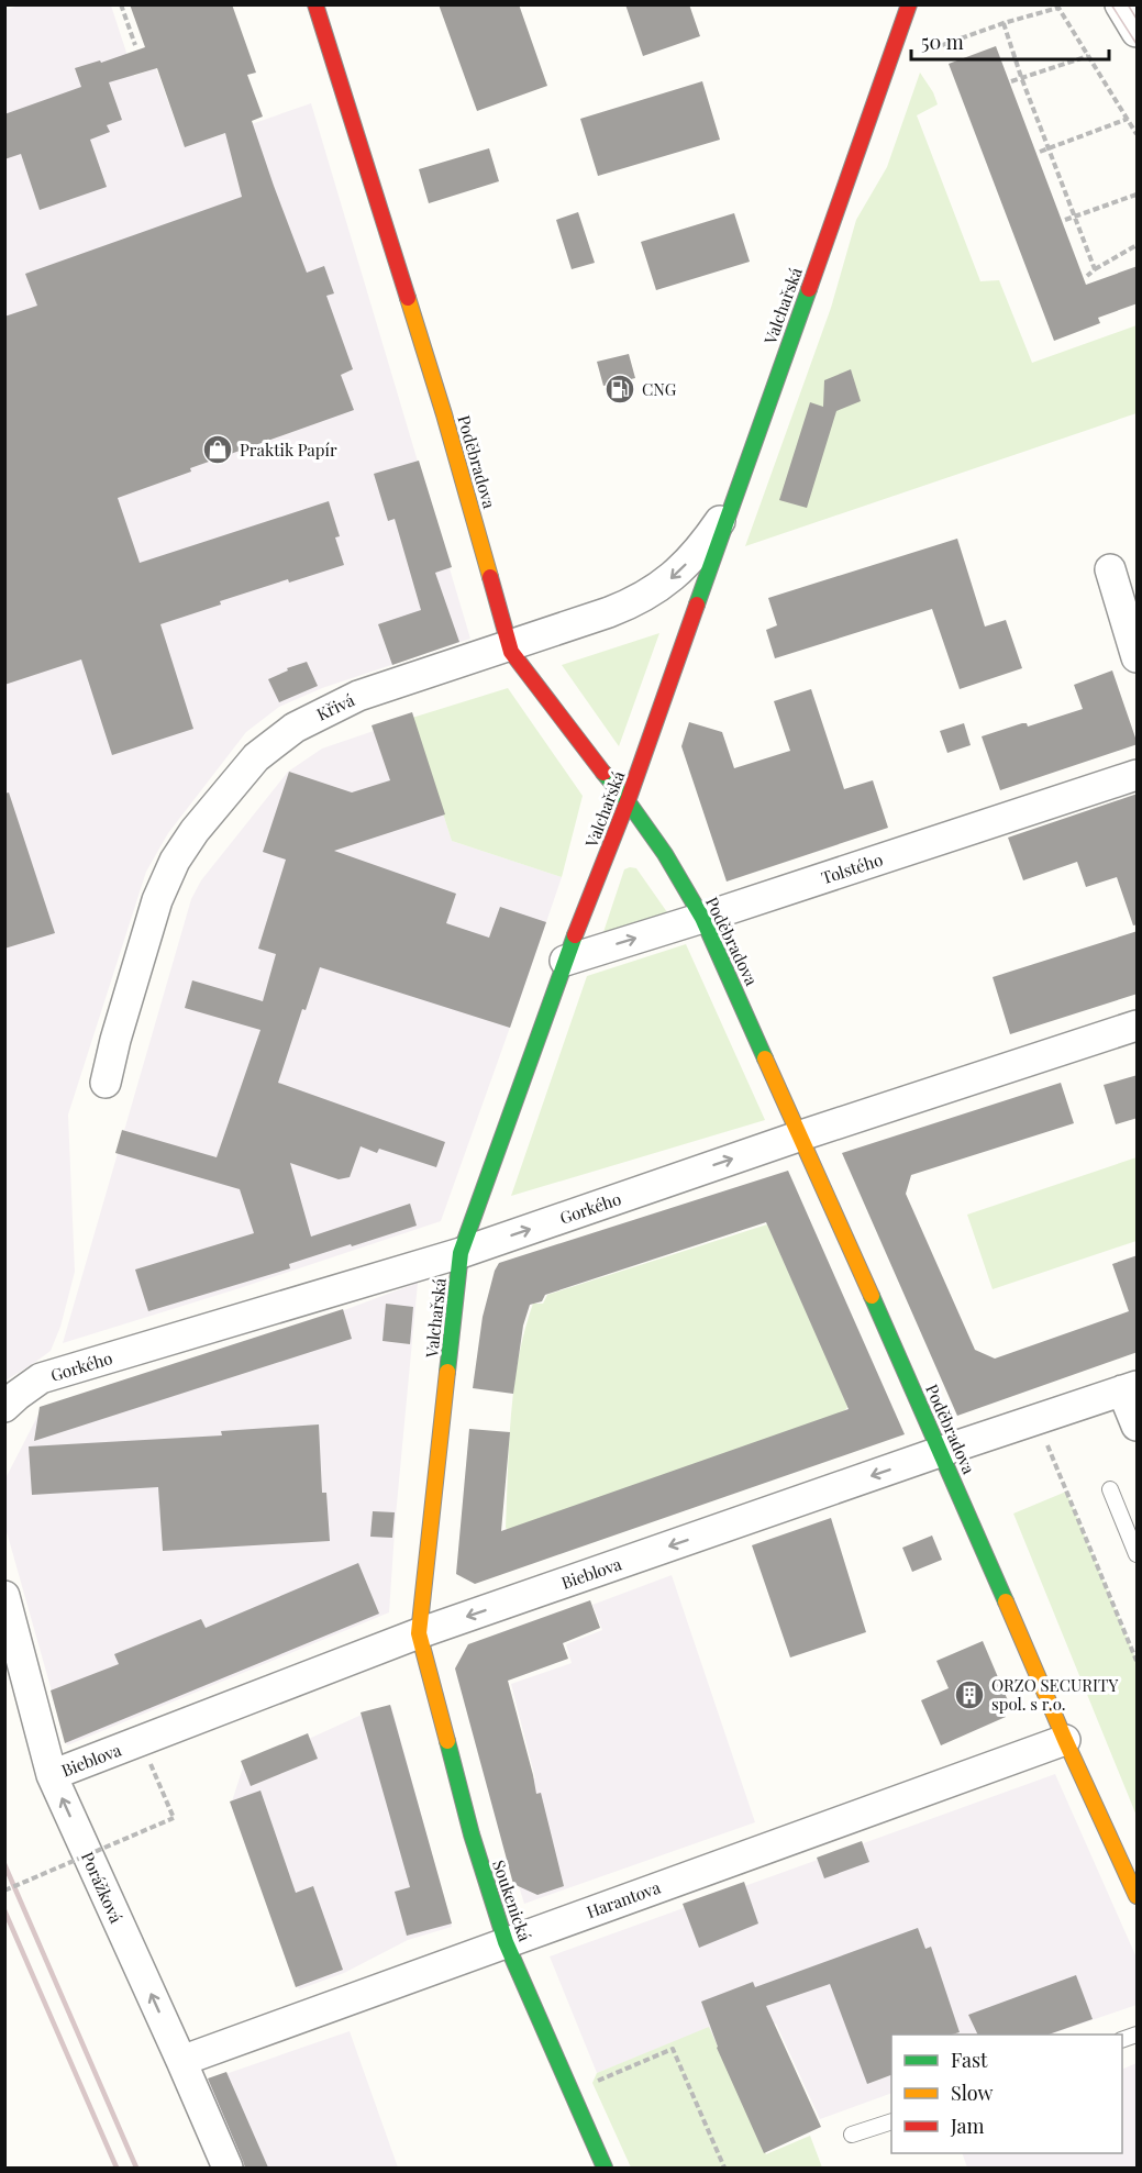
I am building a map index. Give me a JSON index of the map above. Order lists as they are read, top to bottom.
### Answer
{
  "streets": {
    "street": [
      "Valchařská",
      "Poděbradova",
      "Křivá",
      "Tolstého",
      "Gorkého",
      "Bieblova",
      "Porážková",
      "Harantova",
      "Soukenická"
    ]
  },
  "crossings": [
    ["Valchařská", "Poděbradova"],
    ["Valchařská", "Křivá"],
    ["Valchařská", "Tolstého"],
    ["Valchařská", "Gorkého"],
    ["Valchařská", "Bieblova"],
    ["Valchařská", "Soukenická"],
    ["Poděbradova", "Křivá"],
    ["Poděbradova", "Tolstého"],
    ["Poděbradova", "Gorkého"],
    ["Poděbradova", "Bieblova"],
    ["Poděbradova", "Harantova"],
    ["Bieblova", "Porážková"],
    ["Bieblova", "Soukenická"],
    ["Porážková", "Harantova"],
    ["Harantova", "Soukenická"]
  ],
  "one_way": ["Bieblova", "Porážková"],
  "places": {
    "fuel station": ["CNG"],
    "shop": ["Praktik Papír"],
    "building": ["ORZO SECURITY spol. s r.o."]
  },
  "legend": ["Fast", "Slow", "Jam"],
  "scale_bar": "50 m"
}
